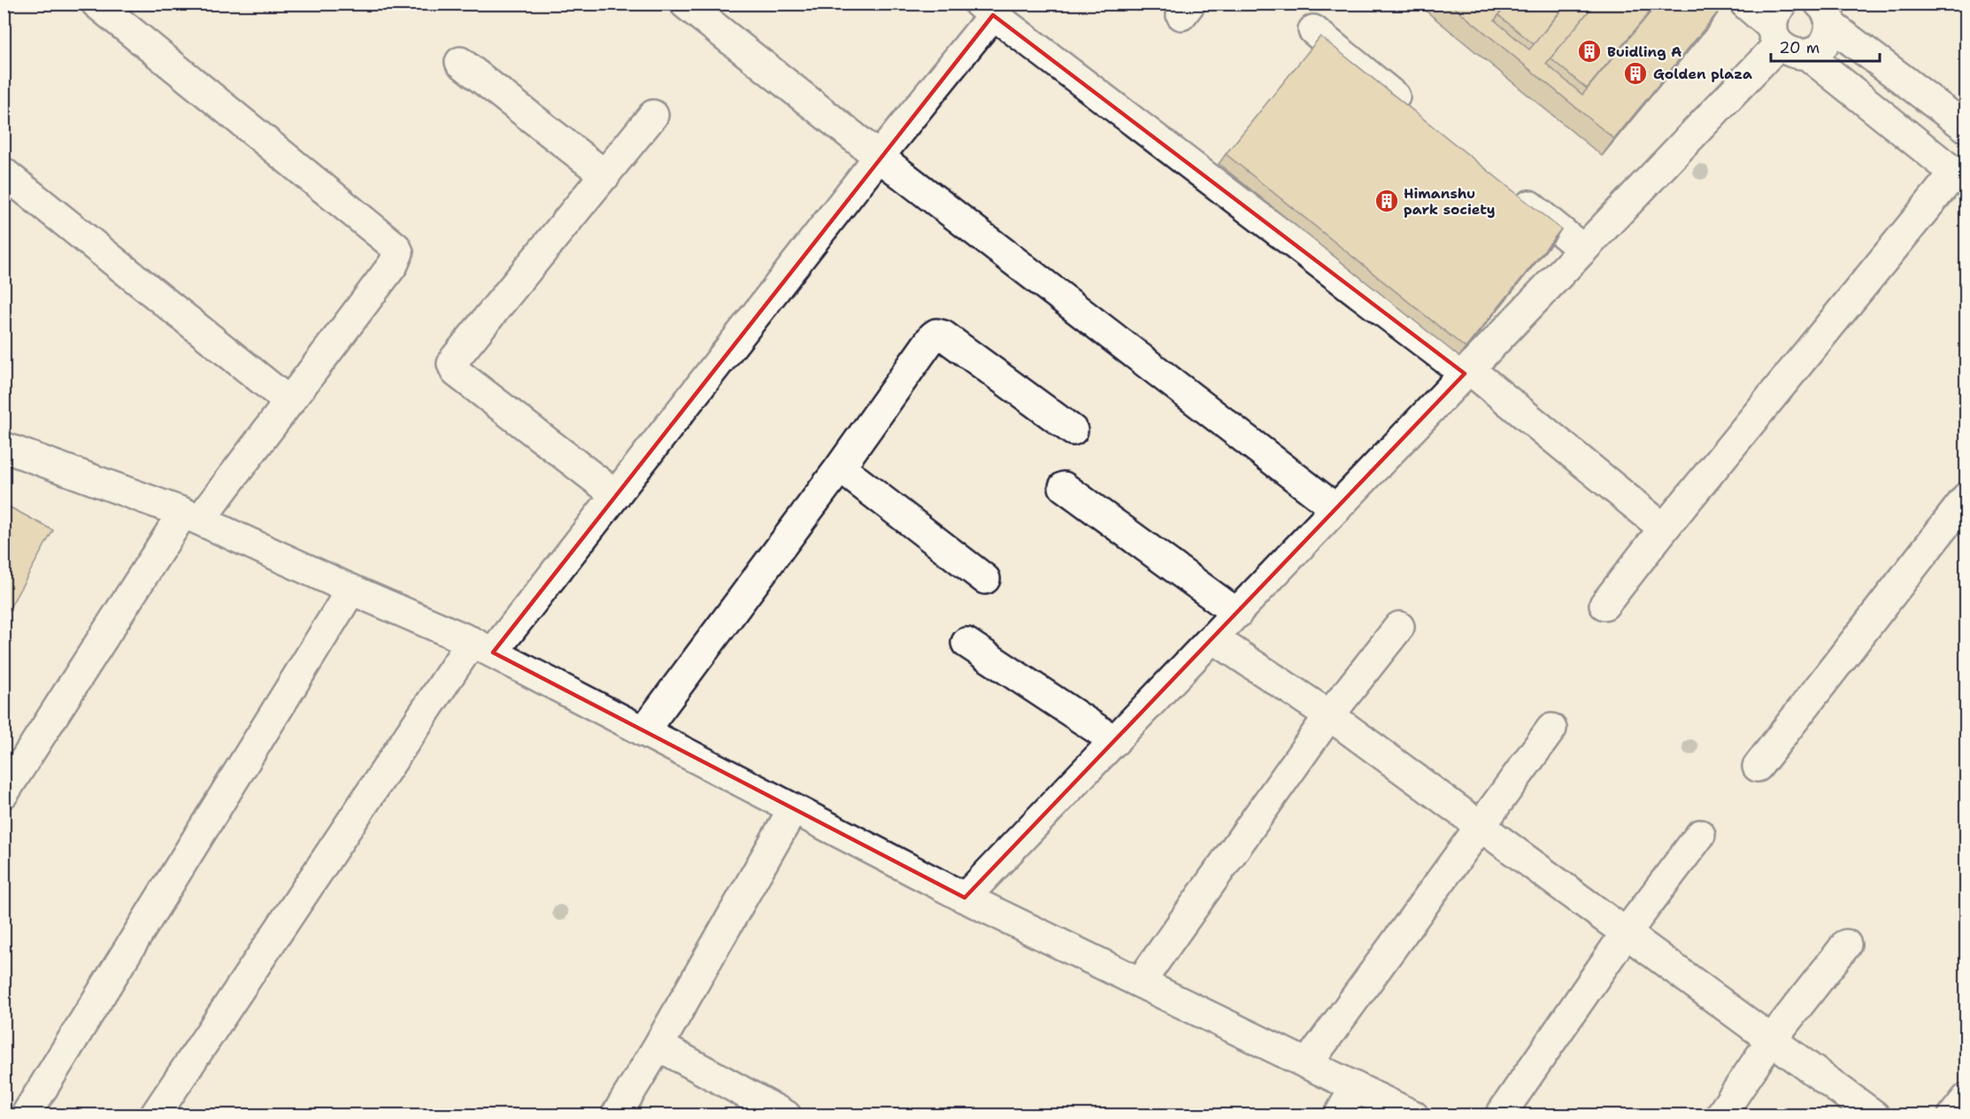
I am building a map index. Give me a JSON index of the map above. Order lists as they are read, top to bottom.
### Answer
{
  "places": {
    "building": ["Buidling A", "Golden plaza", "Himanshu park society"]
  },
  "scale_bar": "20 m"
}
